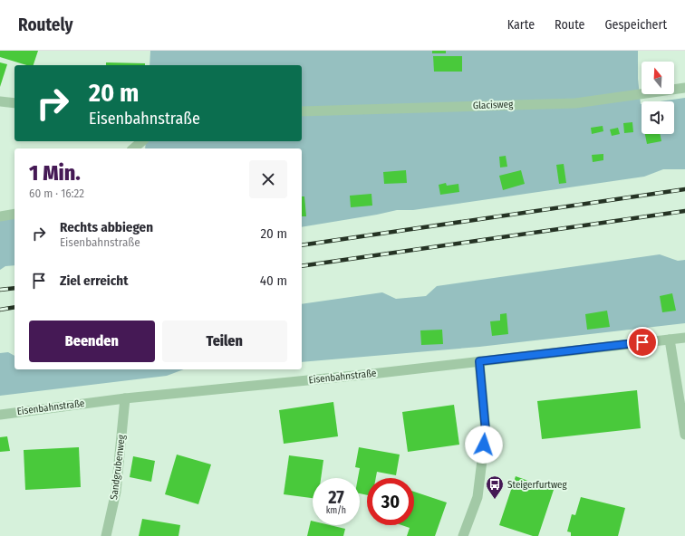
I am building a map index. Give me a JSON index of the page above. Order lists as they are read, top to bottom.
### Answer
{
  "streets": {
    "street": ["Glacisweg", "Eisenbahnstraße", "Sandgrubenweg"]
  },
  "crossings": [
    ["Eisenbahnstraße", "Sandgrubenweg"]
  ],
  "places": {
    "bus stop": ["Steigerfurtweg"]
  },
  "north": "top",
  "page": {
    "header": "Routely",
    "nav": ["Karte", "Route", "Gespeichert"],
    "turn": ["20 m", "Eisenbahnstraße"],
    "heading": ["1 Min.", "60 m · 16:22"],
    "list": [
      {
        "name": "Rechts abbiegen",
        "note": "Eisenbahnstraße",
        "value": "20 m"
      },
      {
        "name": "Ziel erreicht",
        "value": "40 m"
      }
    ],
    "buttons": ["Beenden", "Teilen"],
    "speed": "27 km/h",
    "limit": "30"
  }
}
